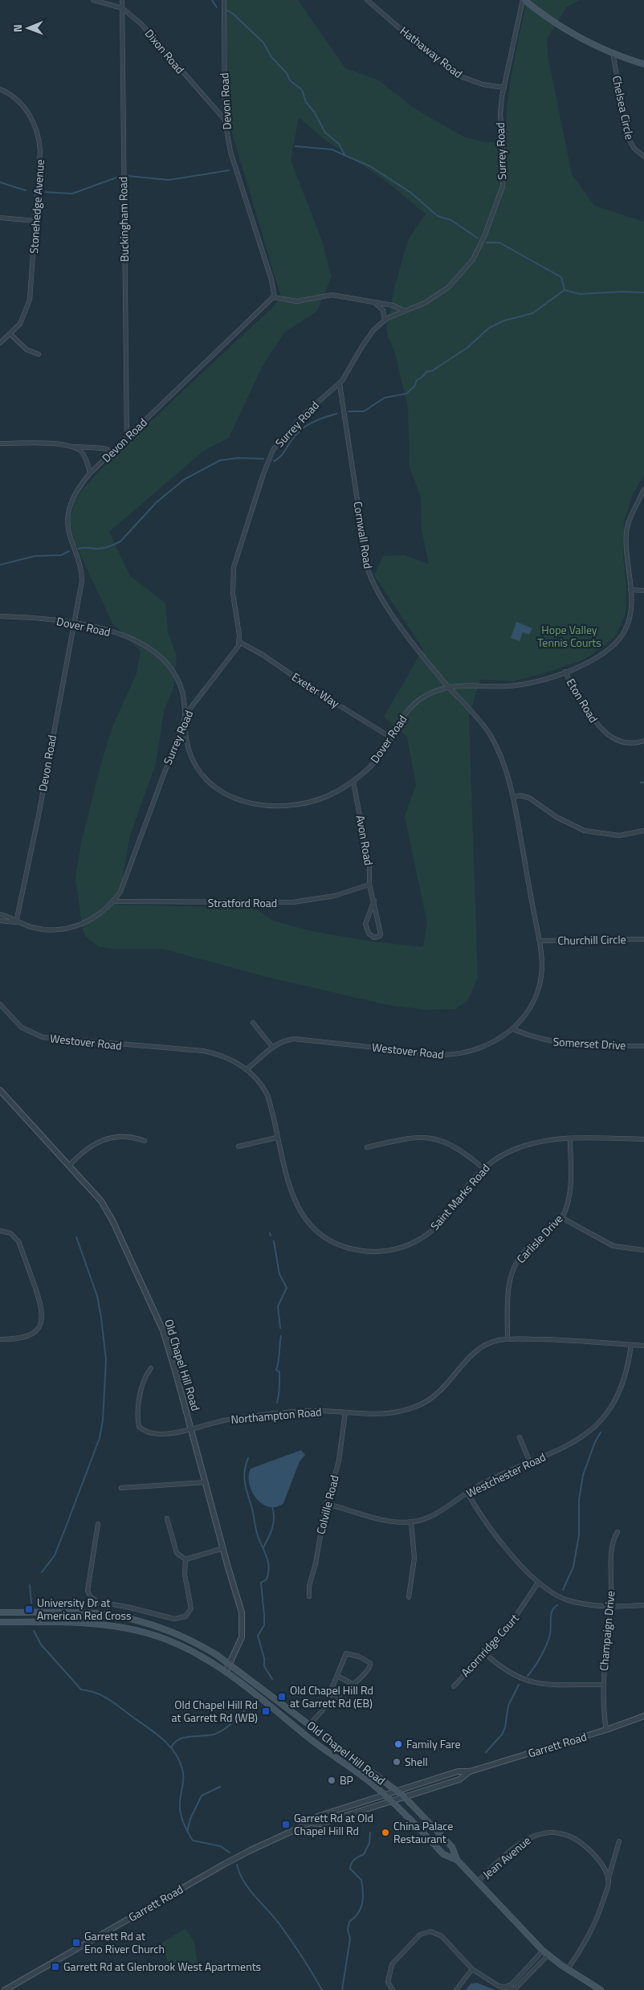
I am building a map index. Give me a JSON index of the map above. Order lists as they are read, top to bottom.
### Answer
{
  "streets": {
    "main road": ["Old Chapel Hill Road"],
    "street": [
      "Dixon Road",
      "Hathaway Road",
      "Devon Road",
      "Chelsea Circle",
      "Surrey Road",
      "Stonehedge Avenue",
      "Buckingham Road",
      "Cornwall Road",
      "Dover Road",
      "Exeter Way",
      "Eton Road",
      "Avon Road",
      "Stratford Road",
      "Churchill Circle",
      "Westover Road",
      "Somerset Drive",
      "Saint Marks Road",
      "Carlisle Drive",
      "Northampton Road",
      "Westchester Road",
      "Colville Road",
      "Champaign Drive",
      "Acornridge Court",
      "Garrett Road",
      "Jean Avenue"
    ]
  },
  "crossings": [
    ["Dixon Road", "Devon Road"],
    ["Dixon Road", "Buckingham Road"],
    ["Hathaway Road", "Surrey Road"],
    ["Devon Road", "Surrey Road"],
    ["Devon Road", "Buckingham Road"],
    ["Devon Road", "Dover Road"],
    ["Surrey Road", "Cornwall Road"],
    ["Surrey Road", "Dover Road"],
    ["Surrey Road", "Exeter Way"],
    ["Surrey Road", "Stratford Road"],
    ["Cornwall Road", "Dover Road"],
    ["Cornwall Road", "Westover Road"],
    ["Dover Road", "Exeter Way"],
    ["Dover Road", "Eton Road"],
    ["Dover Road", "Avon Road"],
    ["Dover Road", "Westover Road"],
    ["Avon Road", "Stratford Road"],
    ["Churchill Circle", "Westover Road"],
    ["Westover Road", "Somerset Drive"],
    ["Westover Road", "Saint Marks Road"],
    ["Saint Marks Road", "Carlisle Drive"],
    ["Carlisle Drive", "Northampton Road"],
    ["Old Chapel Hill Road", "Northampton Road"],
    ["Old Chapel Hill Road", "Garrett Road"],
    ["Old Chapel Hill Road", "Jean Avenue"],
    ["Northampton Road", "Westchester Road"],
    ["Northampton Road", "Colville Road"],
    ["Westchester Road", "Colville Road"],
    ["Champaign Drive", "Garrett Road"]
  ],
  "parks": ["Hope Valley Tennis Courts"],
  "places": {
    "transit": [
      "University Dr at American Red Cross",
      "Old Chapel Hill Rd at Garrett Rd (EB)",
      "Old Chapel Hill Rd at Garrett Rd (WB)",
      "Garrett Rd at Old Chapel Hill Rd",
      "Garrett Rd at Eno River Church",
      "Garrett Rd at Glenbrook West Apartments"
    ],
    "other": [
      "Family Fare",
      "Shell",
      "BP",
      "China Palace Restaurant"
    ]
  },
  "north": "left"
}
